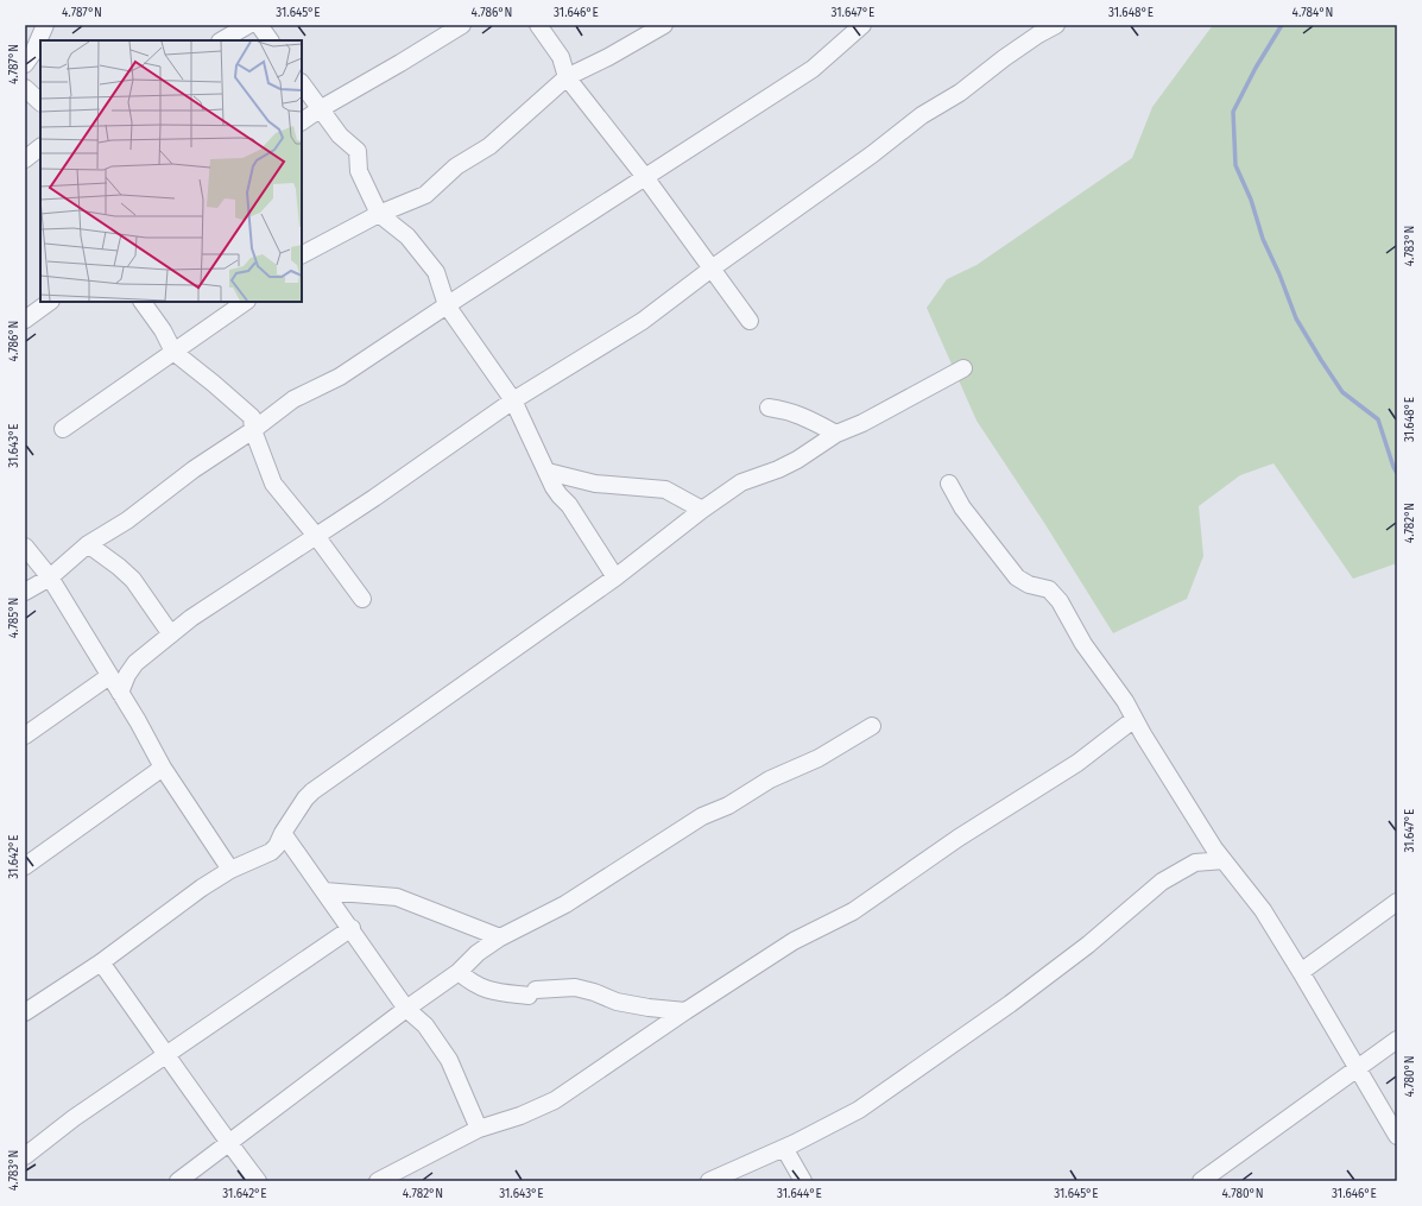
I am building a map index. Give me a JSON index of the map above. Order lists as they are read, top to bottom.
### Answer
{
  "coordinates": [
    "4.787°N",
    "31.645°E",
    "4.786°N",
    "31.646°E",
    "31.647°E",
    "31.648°E",
    "4.784°N",
    "4.783°N",
    "31.643°E",
    "4.782°N",
    "4.785°N",
    "31.642°E",
    "4.780°N",
    "31.644°E"
  ]
}
